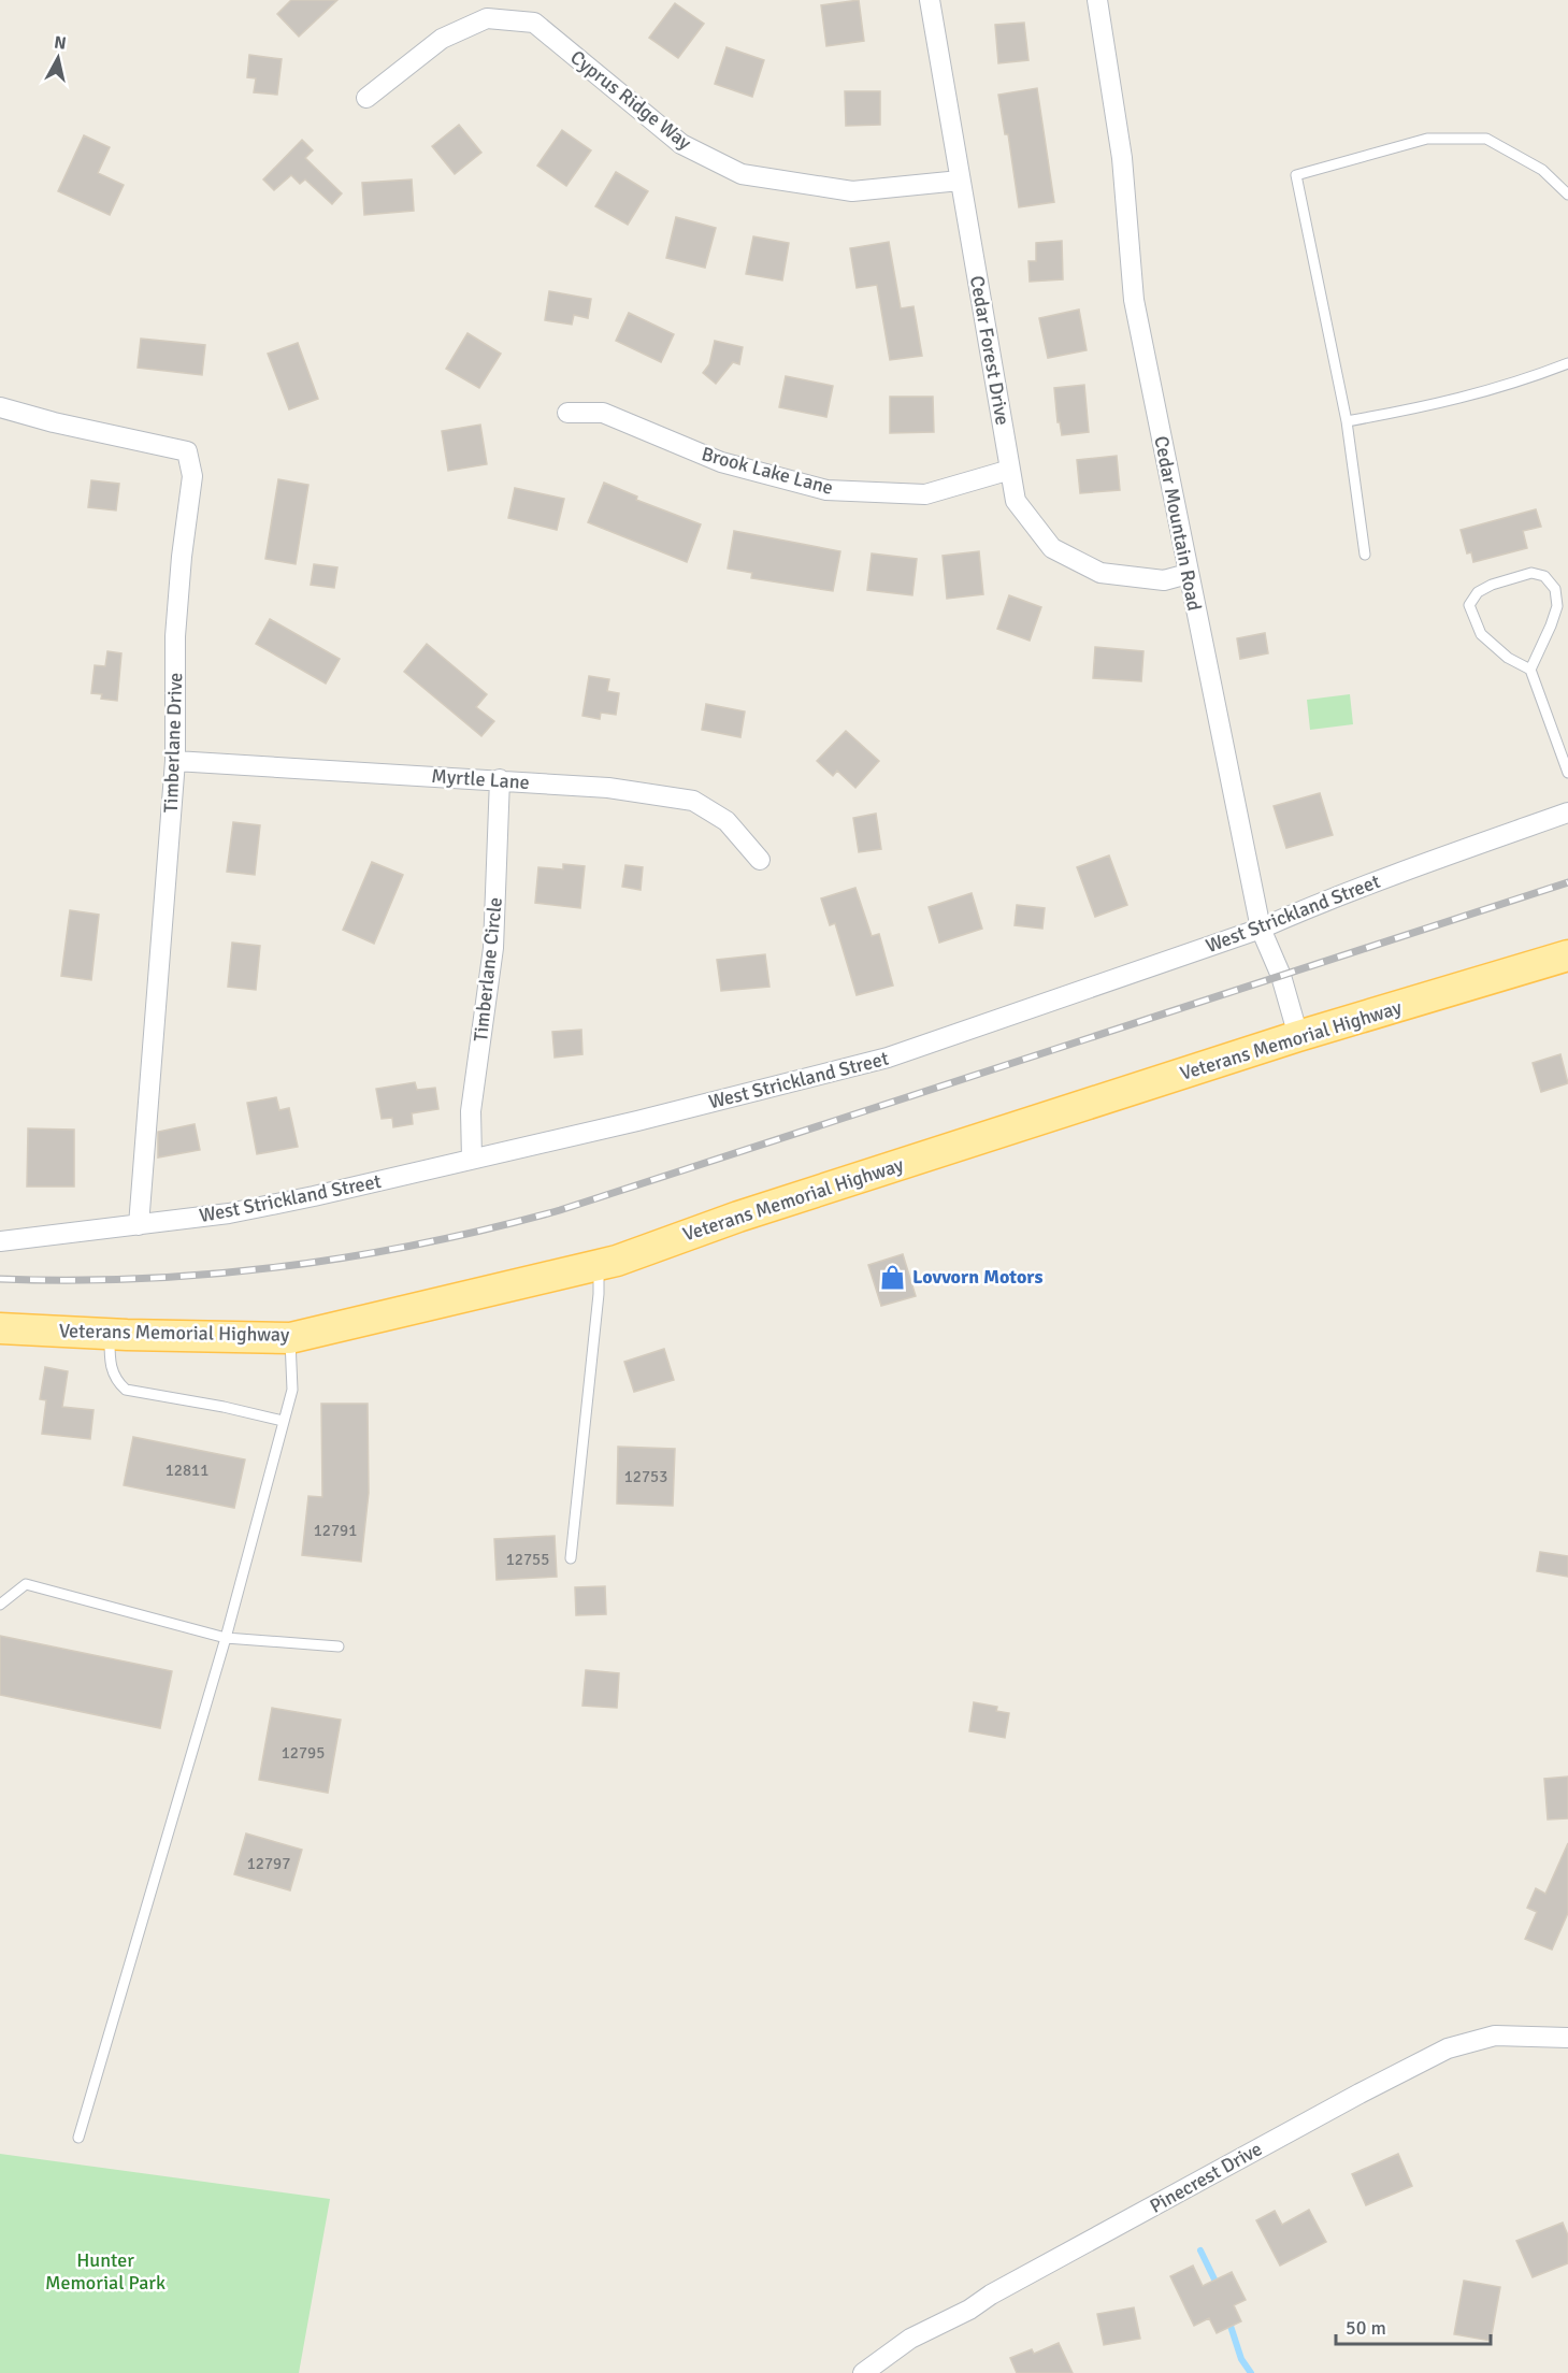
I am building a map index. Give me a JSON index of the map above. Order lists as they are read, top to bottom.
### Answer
{
  "streets": {
    "main road": ["Veterans Memorial Highway"],
    "street": [
      "Cyprus Ridge Way",
      "Cedar Forest Drive",
      "Brook Lake Lane",
      "Cedar Mountain Road",
      "Timberlane Drive",
      "Myrtle Lane",
      "West Strickland Street",
      "Timberlane Circle",
      "Pinecrest Drive"
    ]
  },
  "crossings": [
    ["Cyprus Ridge Way", "Cedar Forest Drive"],
    ["Cedar Forest Drive", "Brook Lake Lane"],
    ["Cedar Forest Drive", "Cedar Mountain Road"],
    ["Cedar Mountain Road", "West Strickland Street"],
    ["Cedar Mountain Road", "Veterans Memorial Highway"],
    ["Timberlane Drive", "Myrtle Lane"],
    ["Timberlane Drive", "West Strickland Street"],
    ["Myrtle Lane", "Timberlane Circle"],
    ["West Strickland Street", "Timberlane Circle"]
  ],
  "parks": ["Hunter Memorial Park"],
  "places": {
    "shop": ["Lovvorn Motors"]
  },
  "house_numbers": [
    "12811",
    "12753",
    "12791",
    "12755",
    "12795",
    "12797"
  ],
  "scale_bar": "50 m",
  "north": "top"
}
